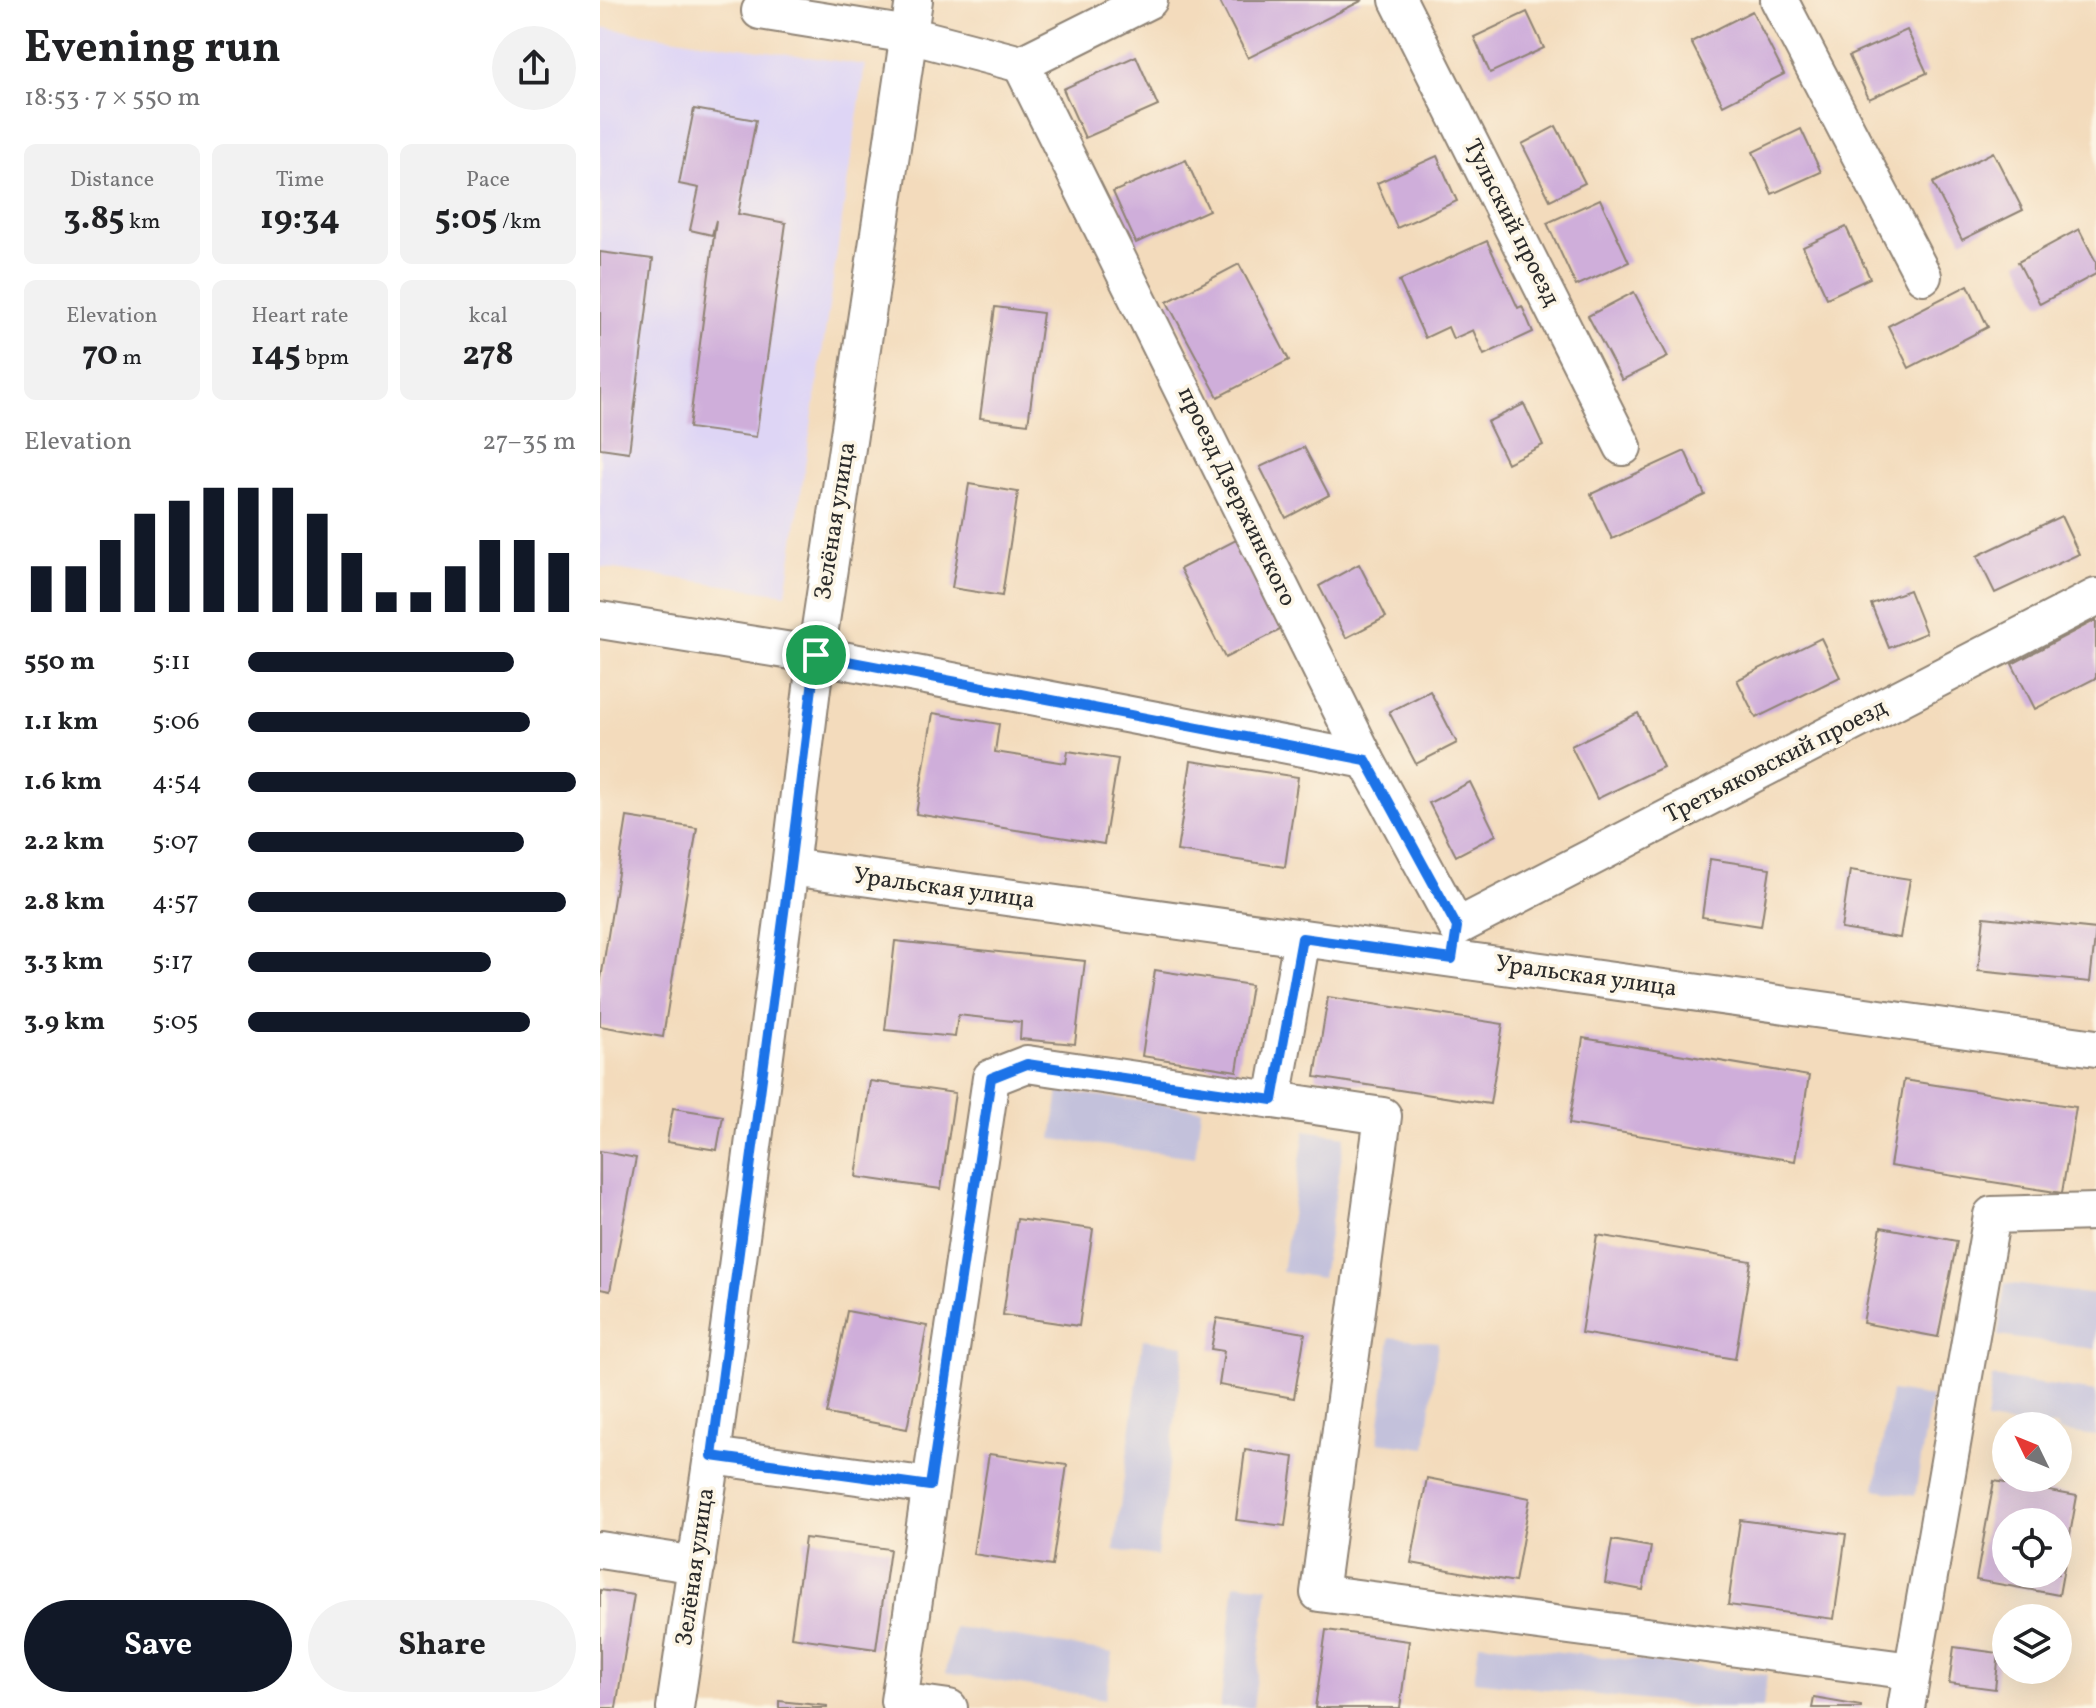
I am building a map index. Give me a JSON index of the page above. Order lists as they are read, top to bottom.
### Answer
{
  "streets": {
    "street": [
      "Тульский проезд",
      "проезд Дзержинского",
      "Зелёная улица",
      "Третьяковский проезд",
      "Уральская улица"
    ]
  },
  "crossings": [
    ["проезд Дзержинского", "Третьяковский проезд"],
    ["проезд Дзержинского", "Уральская улица"],
    ["Зелёная улица", "Уральская улица"],
    ["Третьяковский проезд", "Уральская улица"]
  ],
  "north": "top left",
  "page": {
    "heading": ["Evening run", "18:53 · 7 × 550 m"],
    "stats": [
      ["Distance", "3.85 km"],
      ["Time", "19:34"],
      ["Pace", "5:05 /km"],
      ["Elevation", "70 m"],
      ["Heart rate", "145 bpm"],
      ["kcal", "278"]
    ],
    "chart": ["Elevation", "27–35 m"],
    "list": [
      {
        "name": "550 m",
        "note": "5:11"
      },
      {
        "name": "1.1 km",
        "note": "5:06"
      },
      {
        "name": "1.6 km",
        "note": "4:54"
      },
      {
        "name": "2.2 km",
        "note": "5:07"
      },
      {
        "name": "2.8 km",
        "note": "4:57"
      },
      {
        "name": "3.3 km",
        "note": "5:17"
      },
      {
        "name": "3.9 km",
        "note": "5:05"
      }
    ],
    "buttons": ["Save", "Share"]
  }
}
